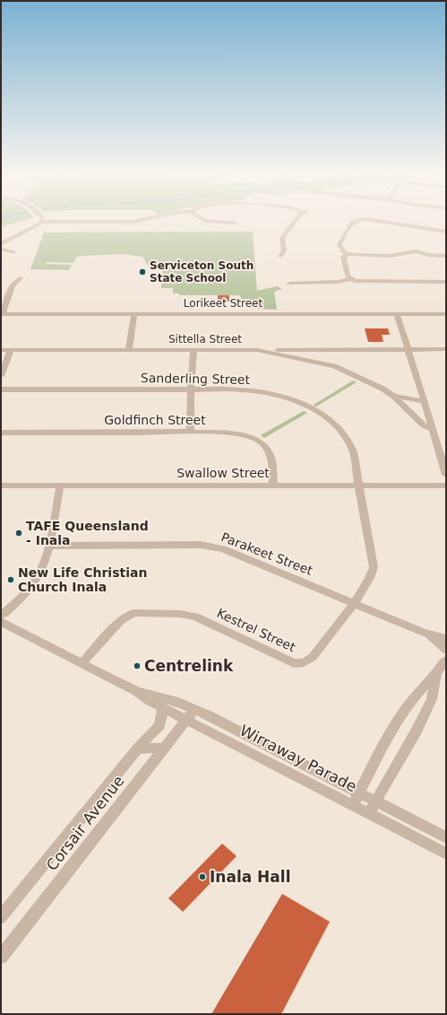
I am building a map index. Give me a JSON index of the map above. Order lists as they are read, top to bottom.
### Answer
{
  "streets": {
    "street": [
      "Lorikeet Street",
      "Sittella Street",
      "Sanderling Street",
      "Goldfinch Street",
      "Swallow Street",
      "Parakeet Street",
      "Kestrel Street",
      "Wirraway Parade",
      "Corsair Avenue"
    ]
  },
  "crossings": [
    ["Sanderling Street", "Swallow Street"],
    ["Sanderling Street", "Kestrel Street"],
    ["Goldfinch Street", "Swallow Street"],
    ["Swallow Street", "Kestrel Street"],
    ["Parakeet Street", "Kestrel Street"],
    ["Kestrel Street", "Wirraway Parade"],
    ["Wirraway Parade", "Corsair Avenue"]
  ],
  "places": [
    "Serviceton South State School",
    "TAFE Queensland - Inala",
    "New Life Christian Church Inala",
    "Centrelink",
    "Inala Hall"
  ]
}
